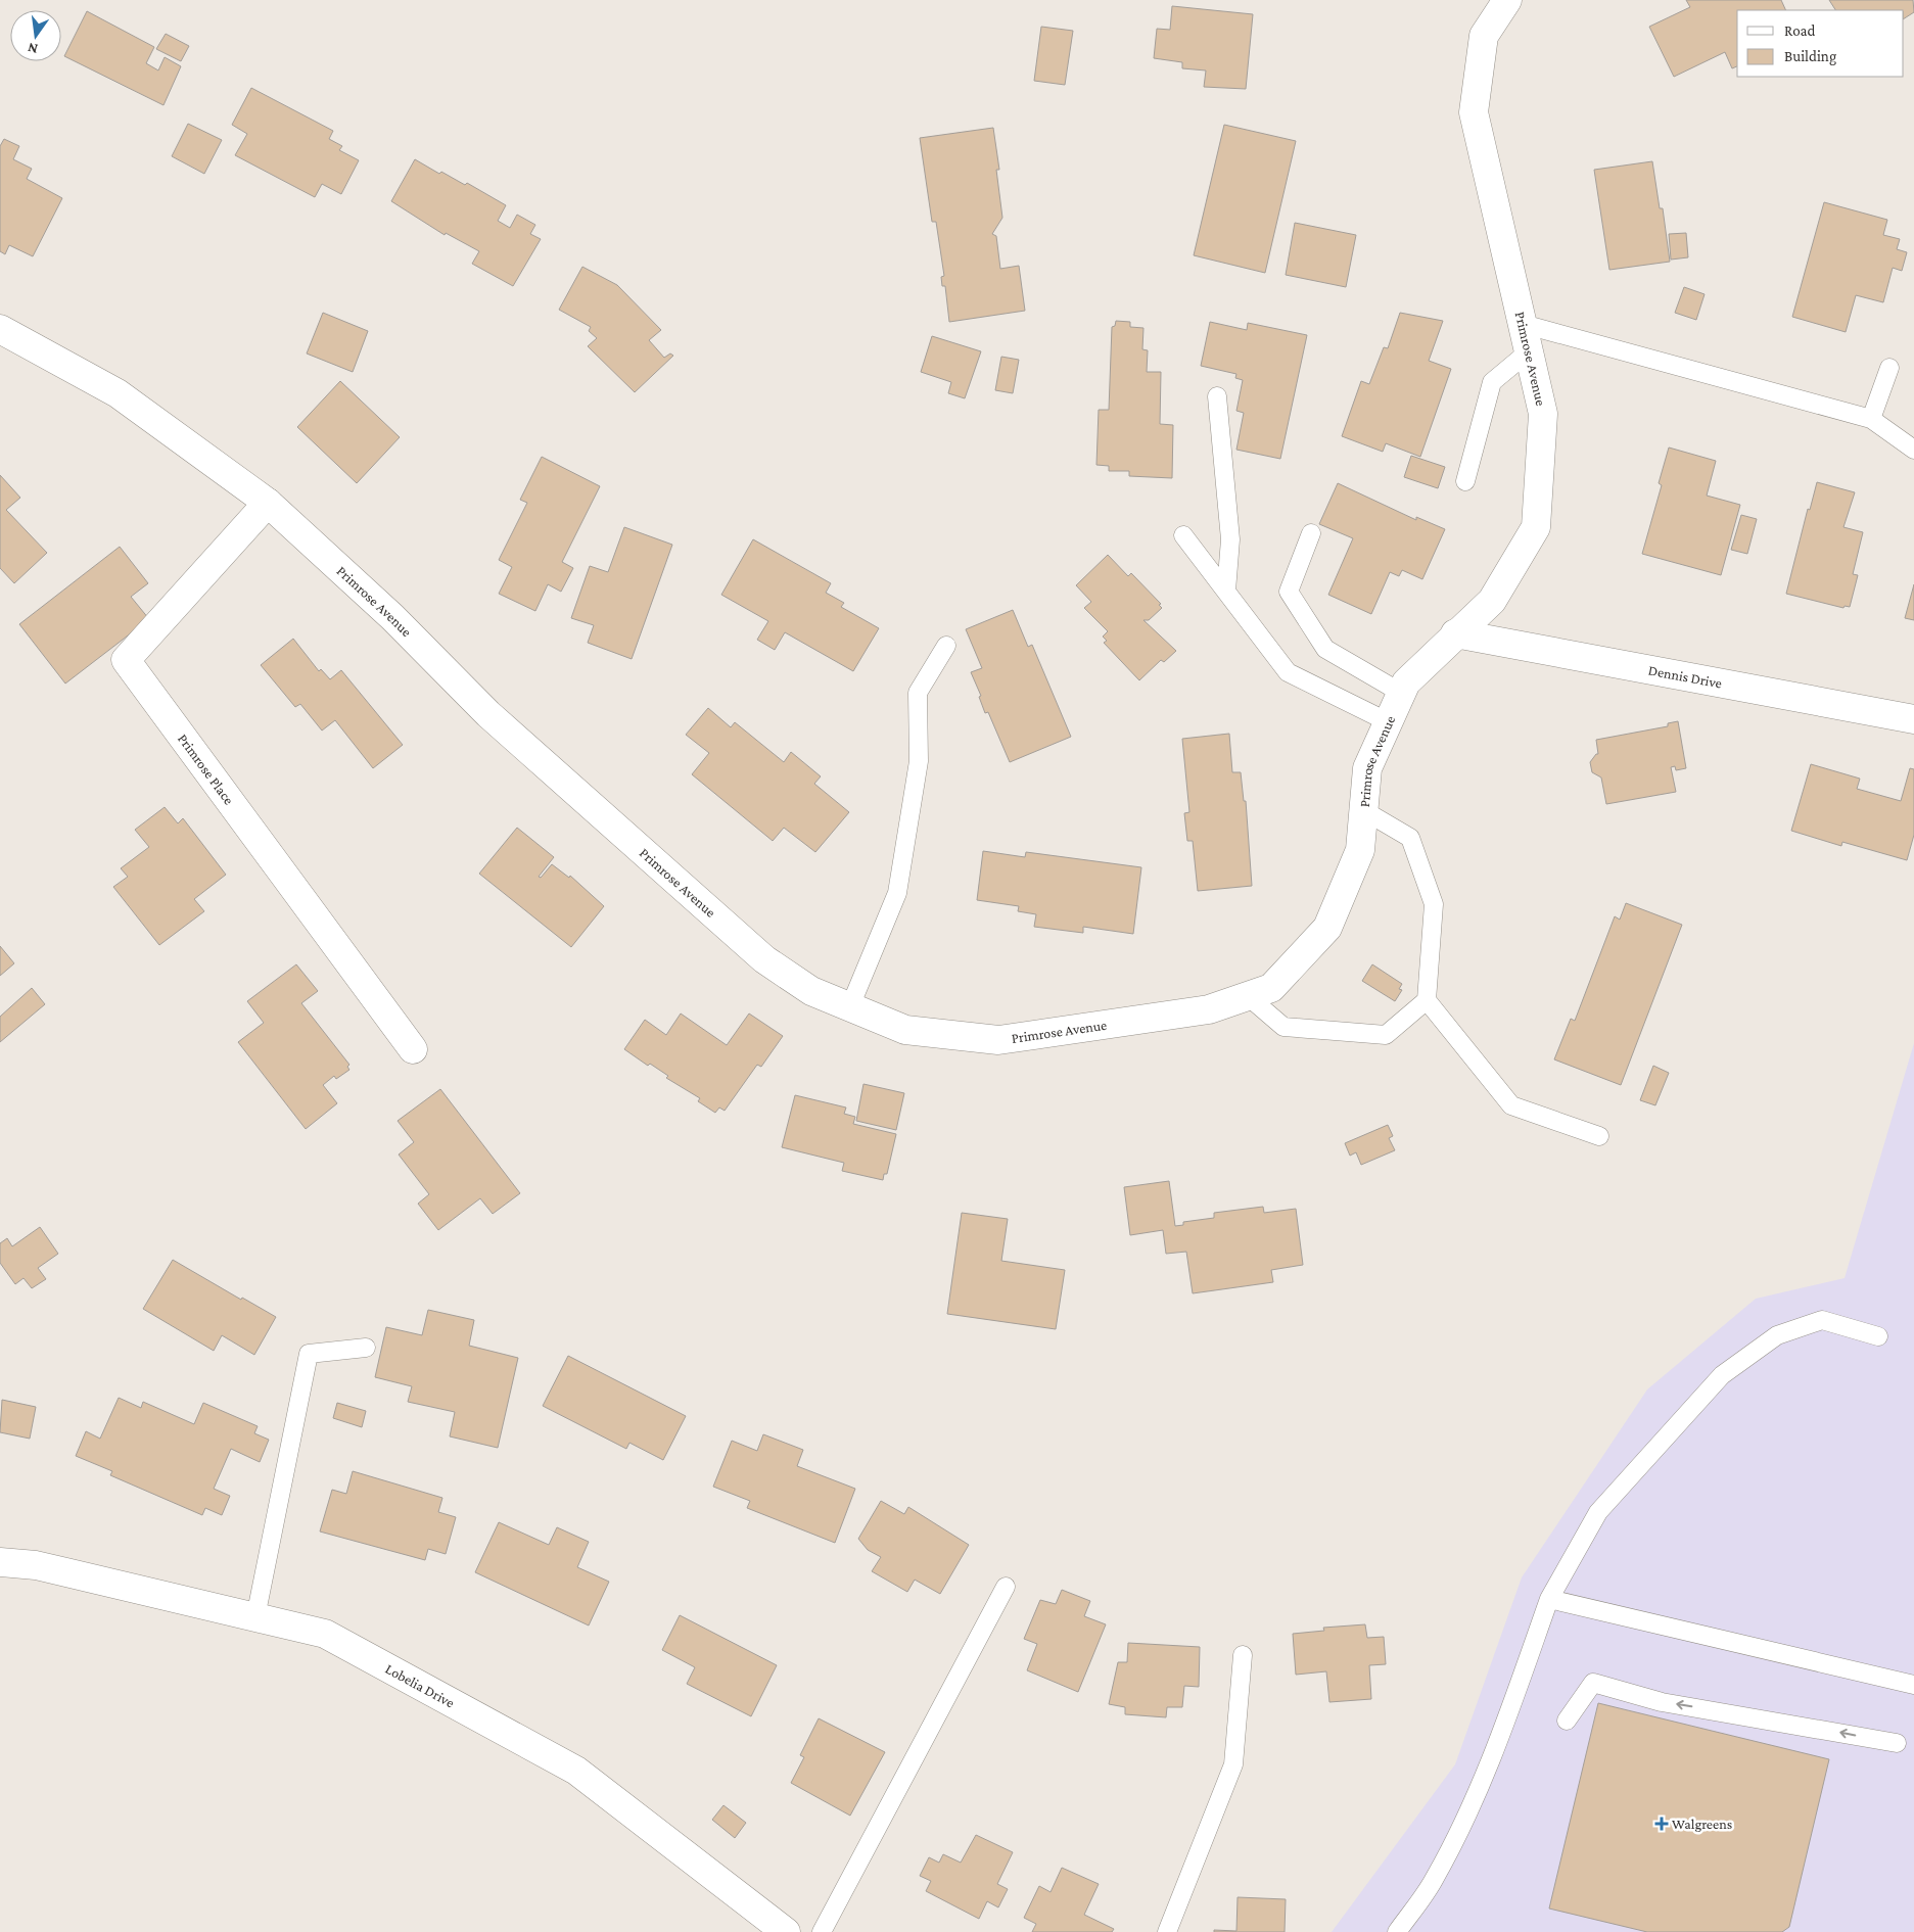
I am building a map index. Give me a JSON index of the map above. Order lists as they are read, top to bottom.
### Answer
{
  "streets": {
    "street": [
      "Primrose Avenue",
      "Dennis Drive",
      "Primrose Place",
      "Lobelia Drive"
    ]
  },
  "crossings": [
    ["Primrose Avenue", "Dennis Drive"],
    ["Primrose Avenue", "Primrose Place"]
  ],
  "places": {
    "health": ["Walgreens"]
  },
  "legend": ["Road", "Building"],
  "north": "bottom"
}
